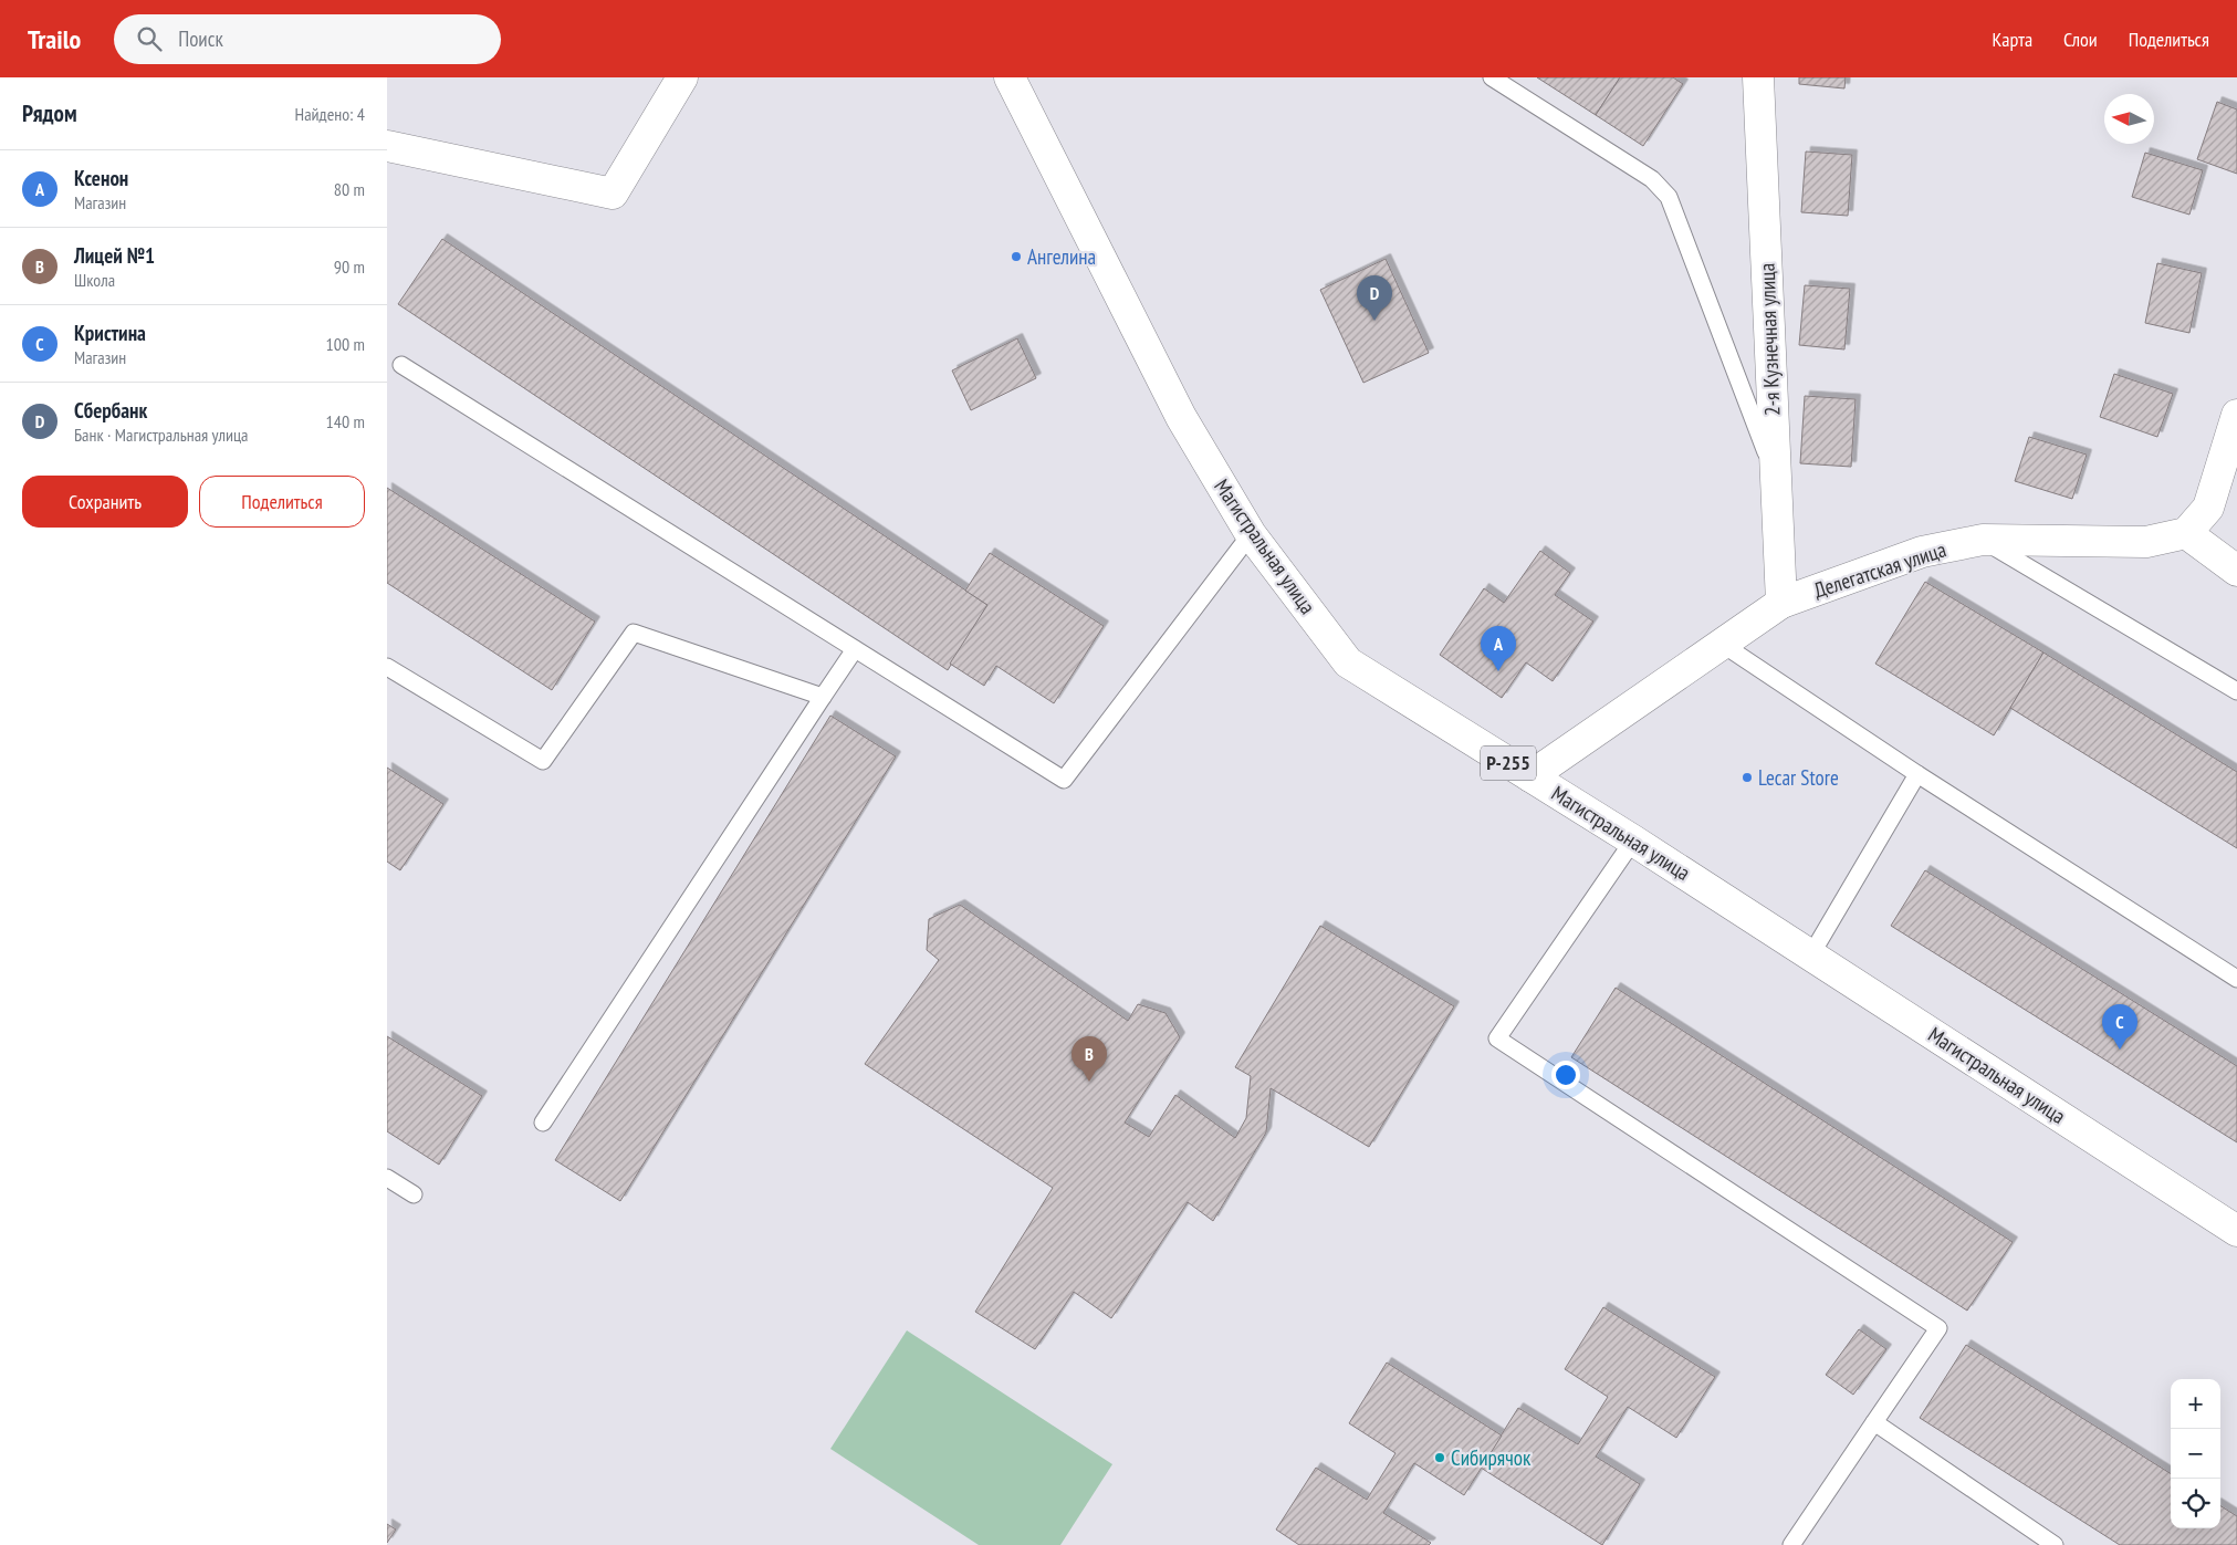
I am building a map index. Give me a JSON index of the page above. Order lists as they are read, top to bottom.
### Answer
{
  "streets": {
    "street": [
      "2-я Кузнечная улица",
      "Магистральная улица",
      "Делегатская улица",
      "Р-255"
    ]
  },
  "crossings": [
    ["2-я Кузнечная улица", "Делегатская улица"],
    ["Магистральная улица", "Делегатская улица"]
  ],
  "places": ["Ангелина", "Lecar Store", "Сибирячок"],
  "north": "left",
  "page": {
    "header": "Trailo",
    "search": "Поиск",
    "nav": ["Карта", "Слои", "Поделиться"],
    "heading": ["Рядом", "Найдено: 4"],
    "list": [
      {
        "mark": "A",
        "name": "Ксенон",
        "note": "Магазин",
        "value": "80 m"
      },
      {
        "mark": "B",
        "name": "Лицей №1",
        "note": "Школа",
        "value": "90 m"
      },
      {
        "mark": "C",
        "name": "Кристина",
        "note": "Магазин",
        "value": "100 m"
      },
      {
        "mark": "D",
        "name": "Сбербанк",
        "note": "Банк · Магистральная улица",
        "value": "140 m"
      }
    ],
    "pins": [
      "D",
      "A",
      "C",
      "B"
    ],
    "buttons": ["Сохранить", "Поделиться"],
    "map_buttons": ["+", "−"]
  }
}
